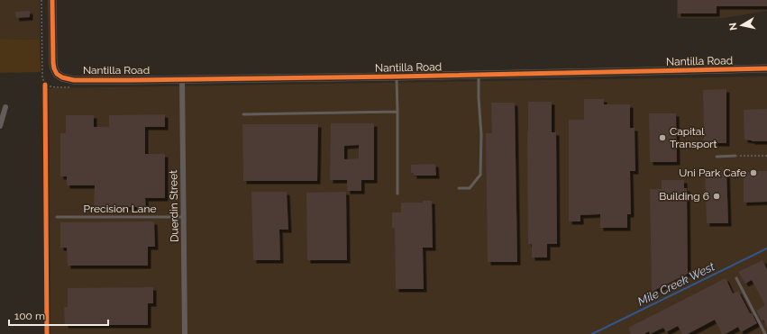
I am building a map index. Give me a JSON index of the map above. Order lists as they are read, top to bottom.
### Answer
{
  "streets": {
    "street": ["Nantilla Road", "Duerdin Street"],
    "lane": ["Precision Lane"]
  },
  "crossings": [
    ["Nantilla Road", "Duerdin Street"],
    ["Duerdin Street", "Precision Lane"]
  ],
  "water": ["Mile Creek West"],
  "places": ["Capital Transport", "Uni Park Cafe", "Building 6"],
  "scale_bar": "100 m",
  "north": "left"
}
